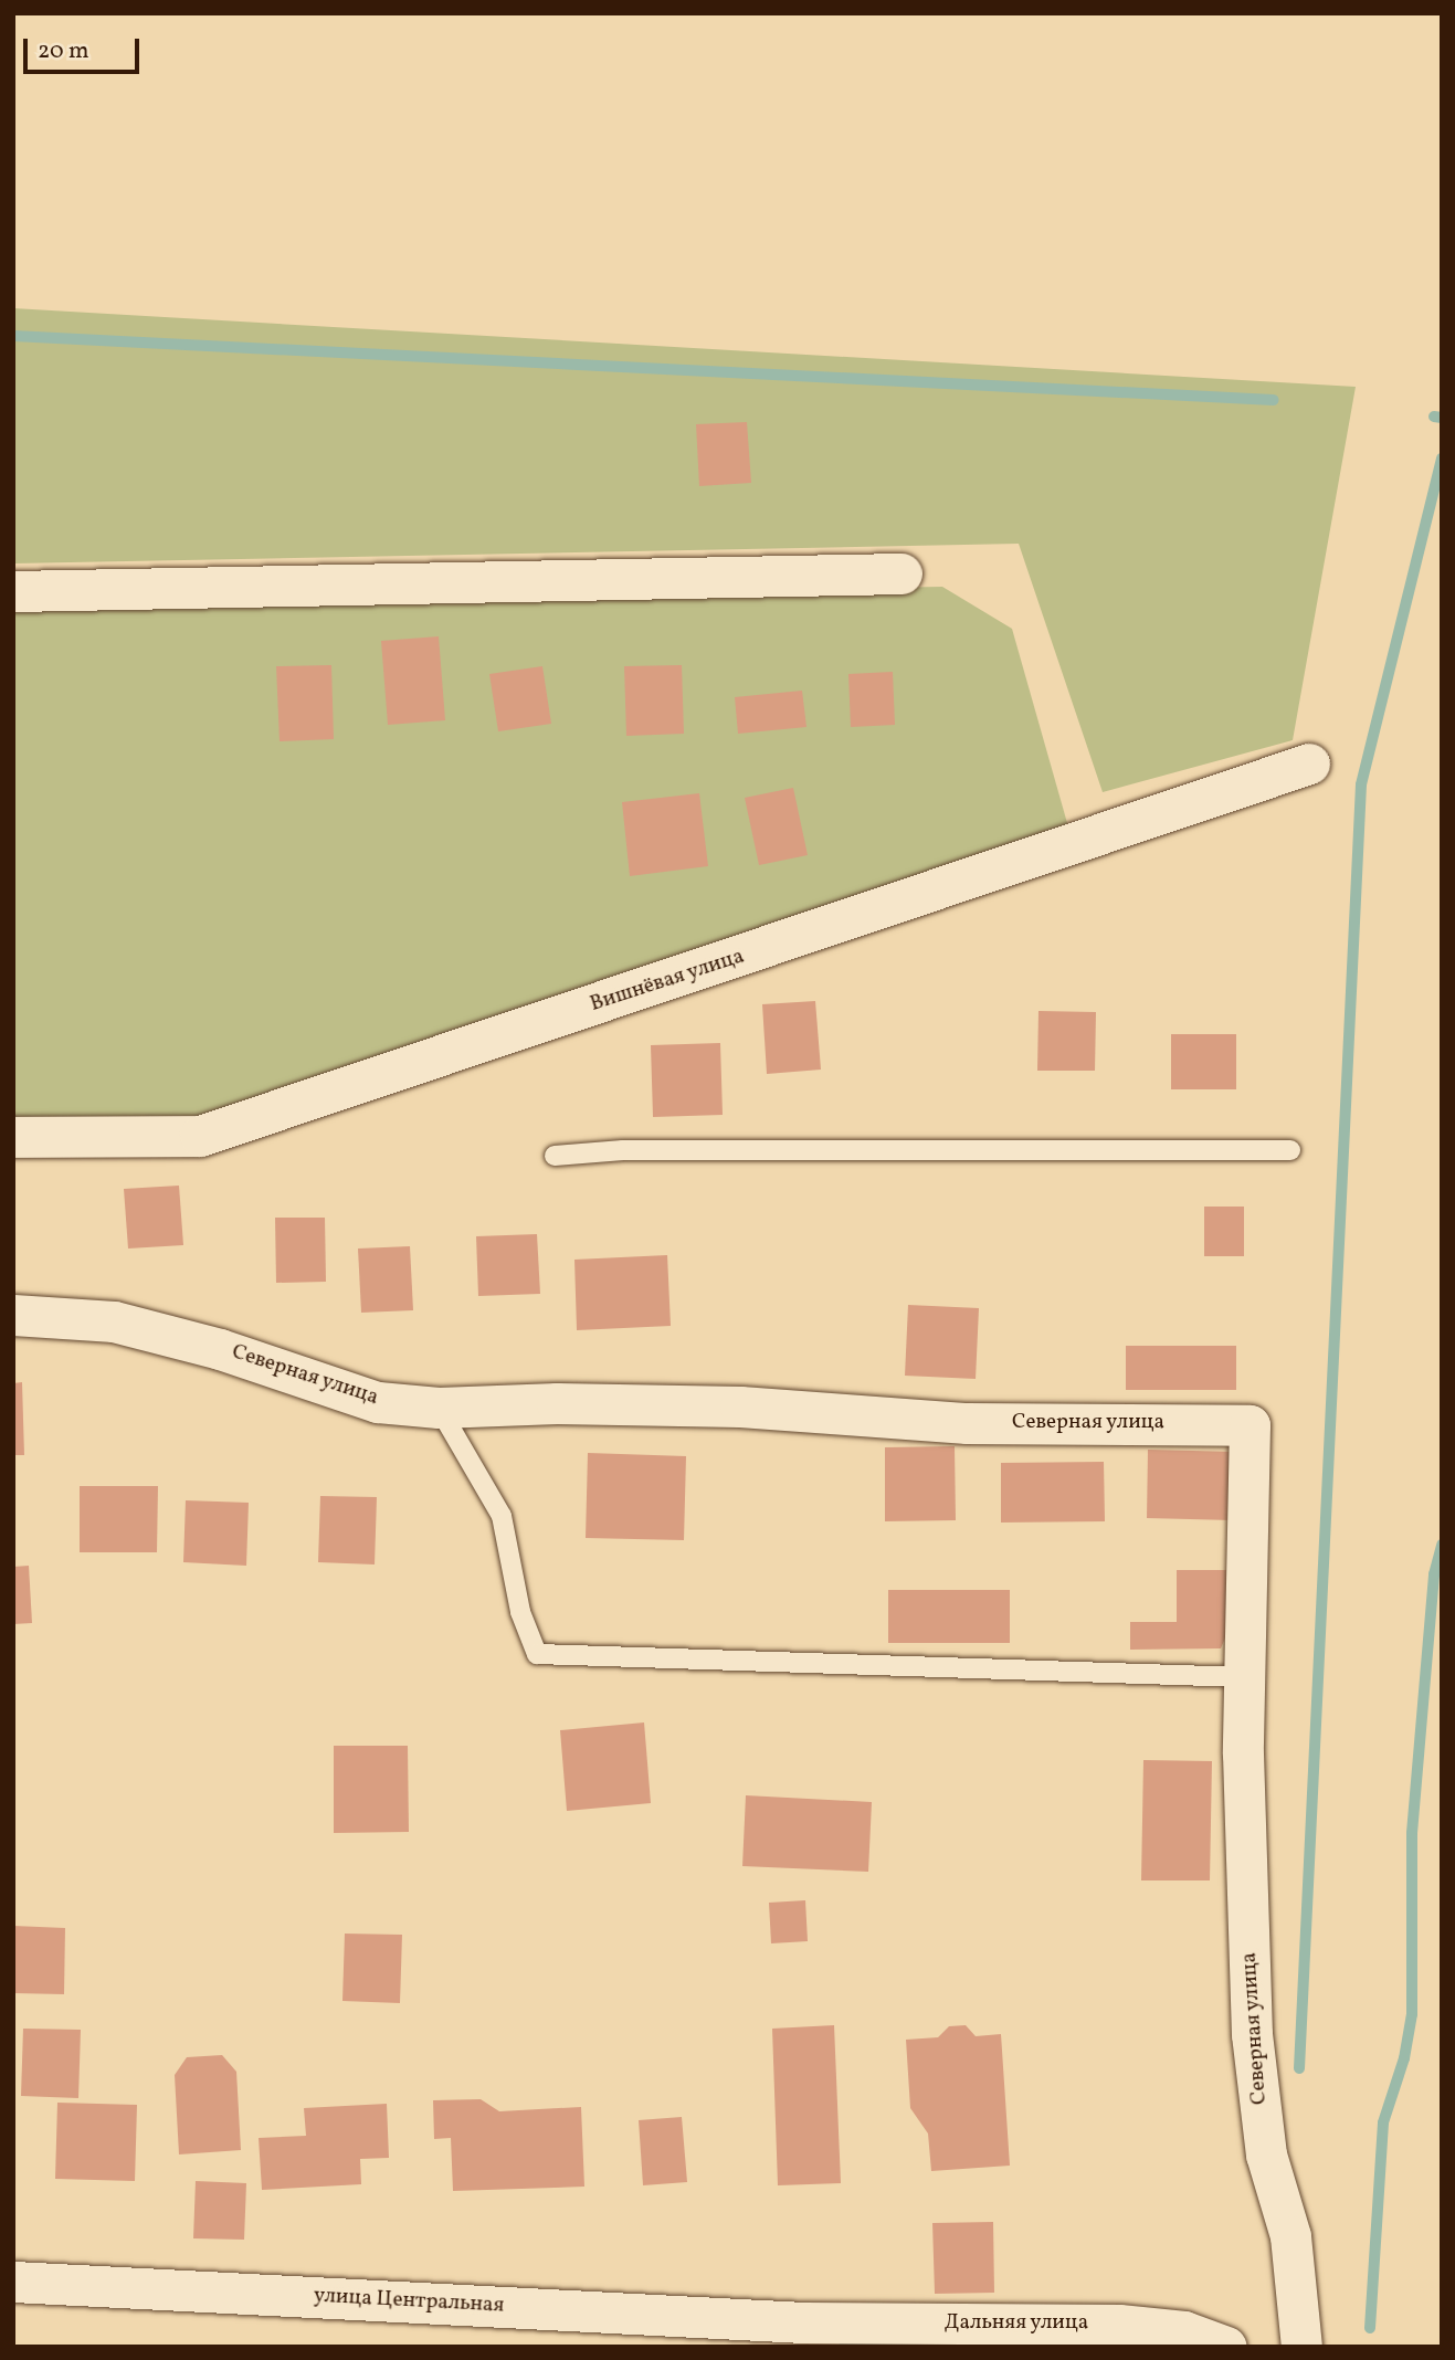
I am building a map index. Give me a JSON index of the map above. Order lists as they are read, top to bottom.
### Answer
{
  "streets": {
    "street": [
      "Вишнёвая улица",
      "Северная улица",
      "улица Центральная",
      "Дальняя улица"
    ]
  },
  "crossings": [
    ["улица Центральная", "Дальняя улица"]
  ],
  "scale_bar": "20 m"
}
